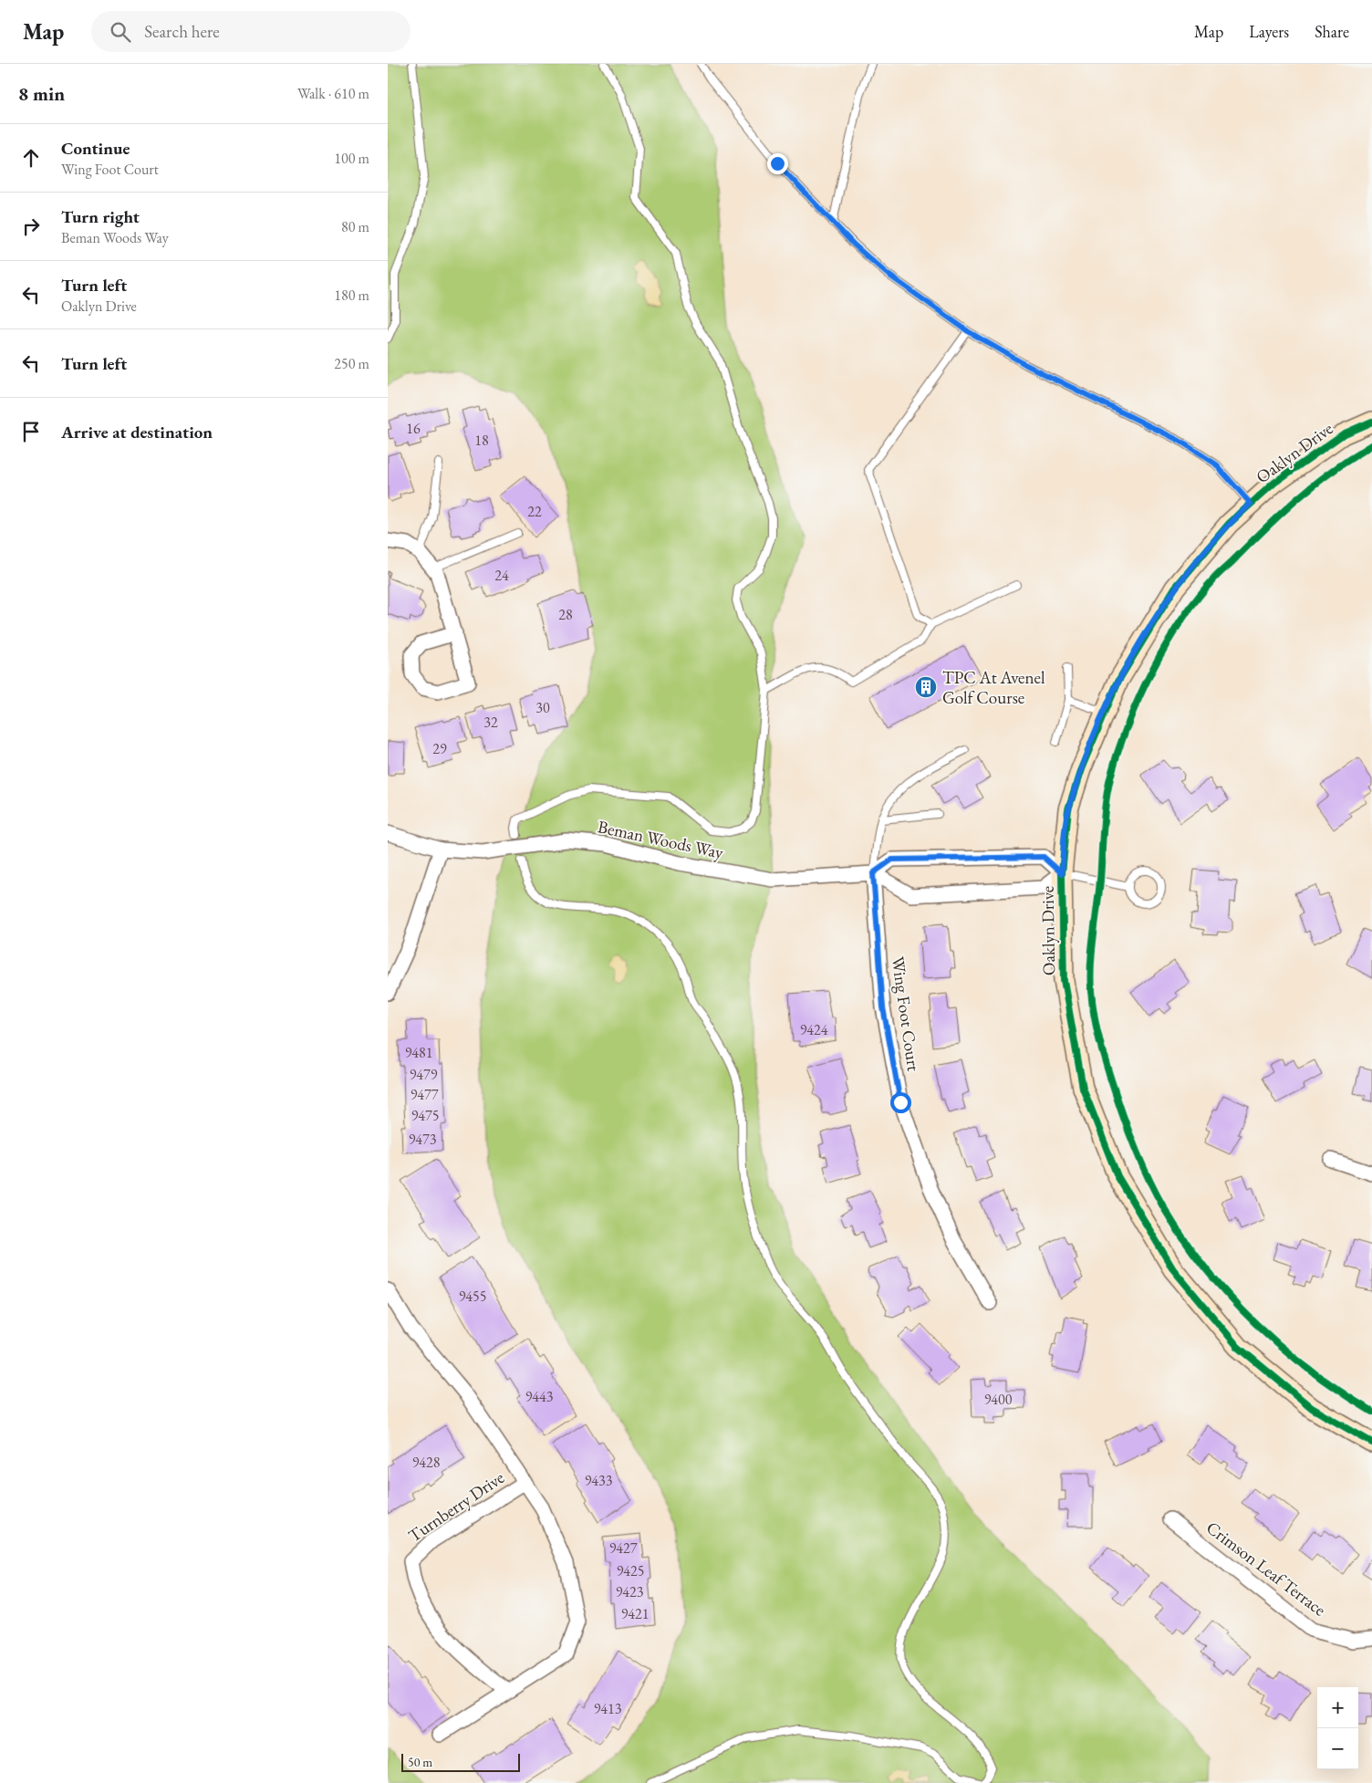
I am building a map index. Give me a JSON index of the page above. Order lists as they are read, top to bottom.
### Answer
{
  "streets": {
    "street": [
      "Oaklyn Drive",
      "Beman Woods Way",
      "Wing Foot Court",
      "Turnberry Drive",
      "Crimson Leaf Terrace"
    ]
  },
  "crossings": [
    ["Beman Woods Way", "Wing Foot Court"]
  ],
  "places": {
    "building": ["TPC At Avenel Golf Course"]
  },
  "house_numbers": [
    "16",
    "18",
    "22",
    "24",
    "28",
    "30",
    "32",
    "29",
    "9424",
    "9481",
    "9479",
    "9477",
    "9475",
    "9473",
    "9455",
    "9443",
    "9400",
    "9428",
    "9433",
    "9427",
    "9425",
    "9423",
    "9421",
    "9413"
  ],
  "scale_bar": "50 m",
  "page": {
    "header": "Map",
    "search": "Search here",
    "nav": ["Map", "Layers", "Share"],
    "heading": ["8 min", "Walk · 610 m"],
    "list": [
      ["Continue", "Wing Foot Court", "100 m"],
      ["Turn right", "Beman Woods Way", "80 m"],
      ["Turn left", "Oaklyn Drive", "180 m"],
      ["Turn left", "250 m"],
      "Arrive at destination"
    ],
    "map_buttons": ["+", "−"],
    "scale": "50 m"
  }
}
